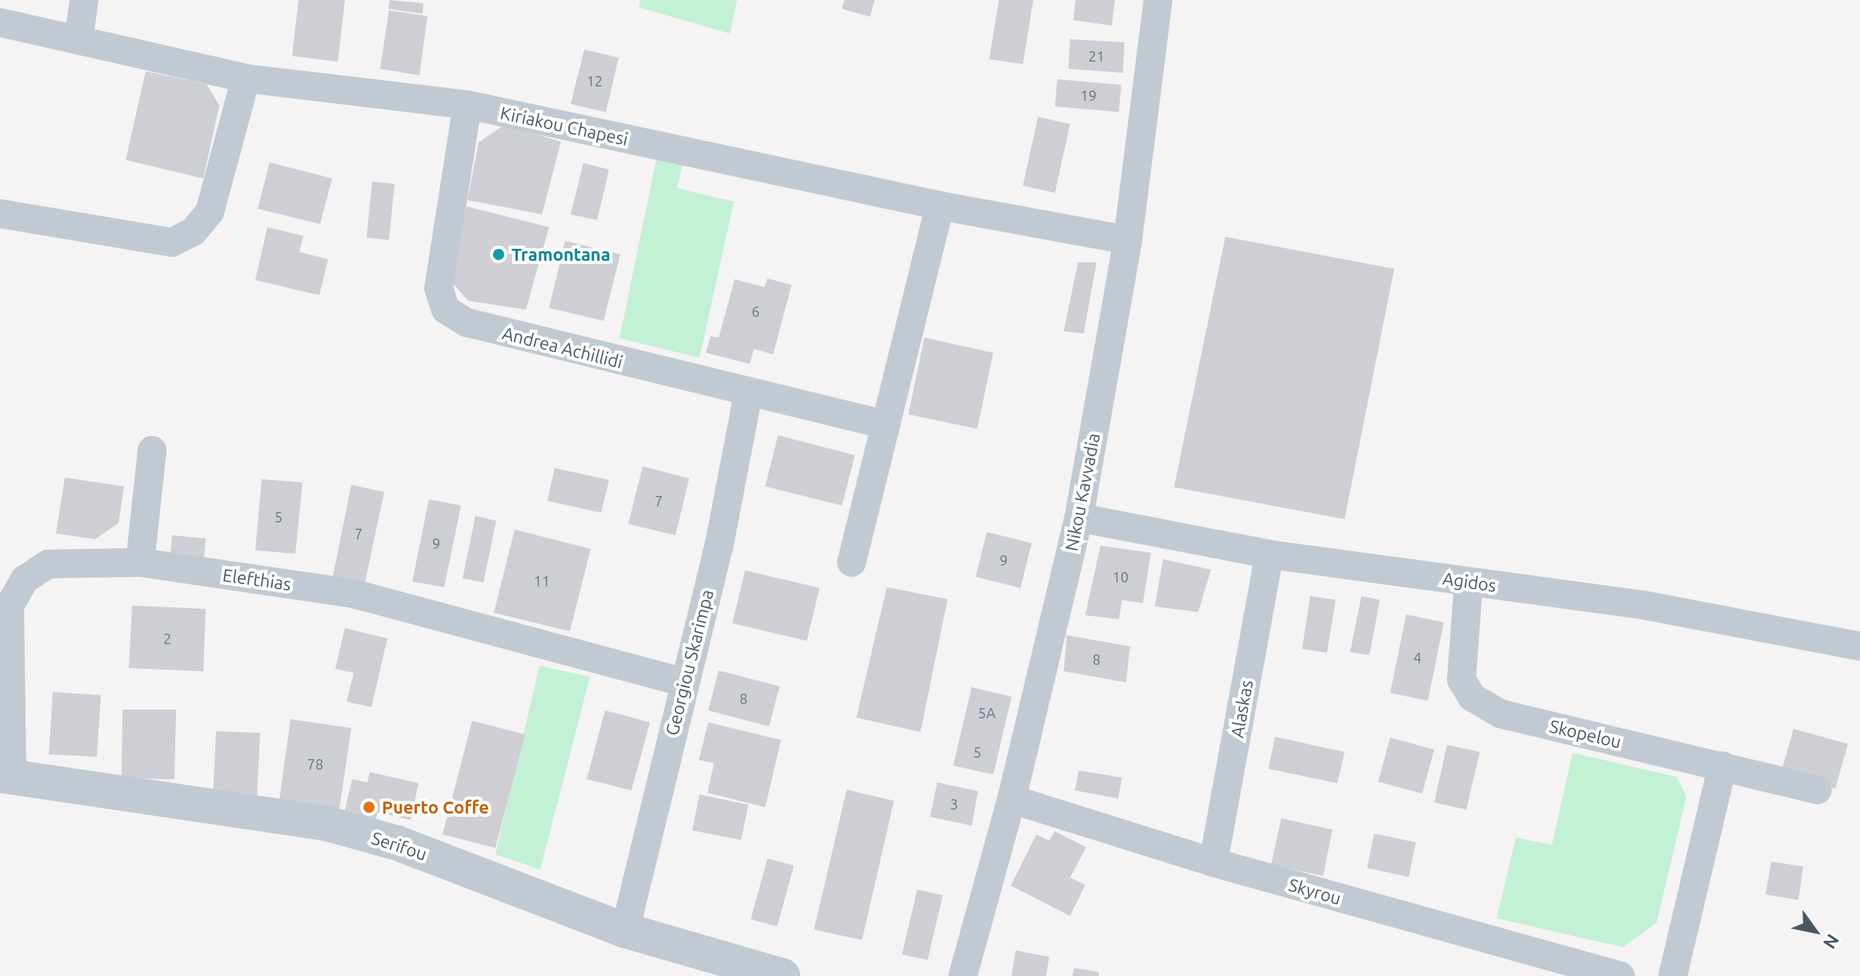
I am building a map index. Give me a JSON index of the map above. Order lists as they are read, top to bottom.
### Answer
{
  "streets": {
    "street": [
      "Kiriakou Chapesi",
      "Andrea Achillidi",
      "Nikou Kavvadia",
      "Elefthias",
      "Agidos",
      "Georgiou Skarimpa",
      "Alaskas",
      "Skopelou",
      "Serifou",
      "Skyrou"
    ]
  },
  "crossings": [
    ["Kiriakou Chapesi", "Andrea Achillidi"],
    ["Kiriakou Chapesi", "Nikou Kavvadia"],
    ["Andrea Achillidi", "Georgiou Skarimpa"],
    ["Nikou Kavvadia", "Agidos"],
    ["Nikou Kavvadia", "Skyrou"],
    ["Elefthias", "Georgiou Skarimpa"],
    ["Elefthias", "Serifou"],
    ["Agidos", "Alaskas"],
    ["Agidos", "Skopelou"],
    ["Georgiou Skarimpa", "Serifou"],
    ["Alaskas", "Skyrou"]
  ],
  "places": ["Tramontana", "Puerto Coffe"],
  "house_numbers": [
    "21",
    "12",
    "19",
    "6",
    "7",
    "5",
    "7",
    "9",
    "9",
    "10",
    "11",
    "2",
    "4",
    "8",
    "8",
    "5A",
    "5",
    "78",
    "3"
  ],
  "north": "bottom right"
}
